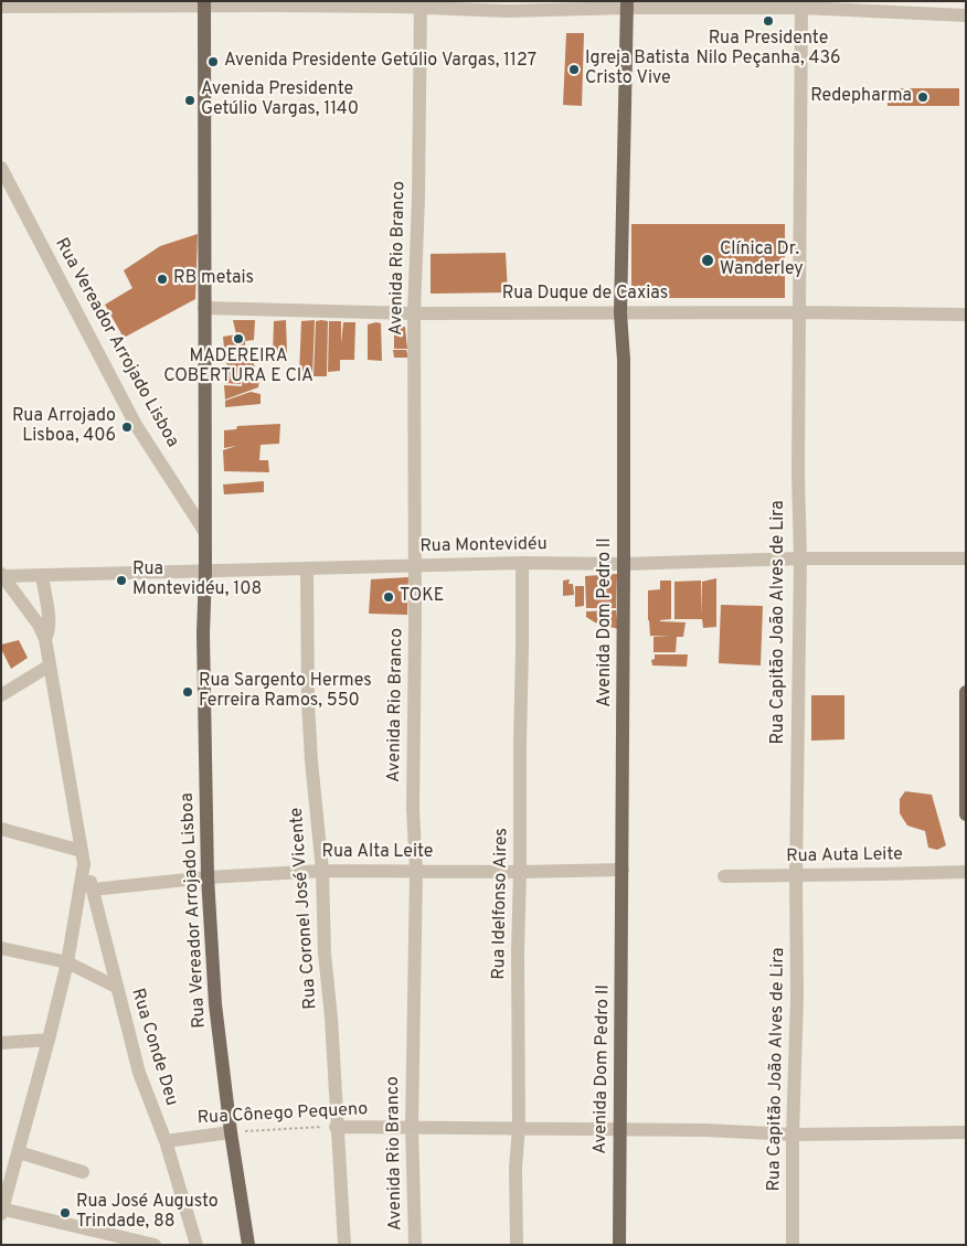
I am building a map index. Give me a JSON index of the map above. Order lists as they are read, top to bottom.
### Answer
{
  "streets": {
    "main road": ["Rua Vereador Arrojado Lisboa", "Avenida Dom Pedro II"],
    "street": [
      "Avenida Rio Branco",
      "Rua Duque de Caxias",
      "Rua Montevidéu",
      "Rua Capitão João Alves de Lira",
      "Rua Alta Leite",
      "Rua Auta Leite",
      "Rua Idelfonso Aires",
      "Rua Coronel José Vicente",
      "Rua Conde Deu",
      "Rua Cônego Pequeno"
    ]
  },
  "crossings": [
    ["Avenida Rio Branco", "Rua Duque de Caxias"],
    ["Avenida Rio Branco", "Rua Montevidéu"],
    ["Avenida Rio Branco", "Rua Alta Leite"],
    ["Avenida Rio Branco", "Rua Cônego Pequeno"],
    ["Rua Duque de Caxias", "Rua Vereador Arrojado Lisboa"],
    ["Rua Duque de Caxias", "Avenida Dom Pedro II"],
    ["Rua Duque de Caxias", "Rua Capitão João Alves de Lira"],
    ["Rua Vereador Arrojado Lisboa", "Rua Montevidéu"],
    ["Rua Vereador Arrojado Lisboa", "Rua Alta Leite"],
    ["Rua Vereador Arrojado Lisboa", "Rua Cônego Pequeno"],
    ["Rua Montevidéu", "Avenida Dom Pedro II"],
    ["Rua Montevidéu", "Rua Capitão João Alves de Lira"],
    ["Rua Montevidéu", "Rua Idelfonso Aires"],
    ["Rua Montevidéu", "Rua Coronel José Vicente"],
    ["Avenida Dom Pedro II", "Rua Alta Leite"],
    ["Avenida Dom Pedro II", "Rua Cônego Pequeno"],
    ["Rua Capitão João Alves de Lira", "Rua Auta Leite"],
    ["Rua Capitão João Alves de Lira", "Rua Cônego Pequeno"],
    ["Rua Alta Leite", "Rua Idelfonso Aires"],
    ["Rua Alta Leite", "Rua Coronel José Vicente"],
    ["Rua Alta Leite", "Rua Conde Deu"],
    ["Rua Idelfonso Aires", "Rua Cônego Pequeno"],
    ["Rua Coronel José Vicente", "Rua Cônego Pequeno"],
    ["Rua Conde Deu", "Rua Cônego Pequeno"]
  ],
  "places": [
    "Rua Presidente Nilo Peçanha, 436",
    "Avenida Presidente Getúlio Vargas, 1127",
    "Igreja Batista Cristo Vive",
    "Redepharma",
    "Avenida Presidente Getúlio Vargas, 1140",
    "Clínica Dr. Wanderley",
    "RB metais",
    "MADEREIRA COBERTURA E CIA",
    "Rua Arrojado Lisboa, 406",
    "Rua Montevidéu, 108",
    "TOKE",
    "Rua Sargento Hermes Ferreira Ramos, 550",
    "Rua José Augusto Trindade, 88"
  ]
}
